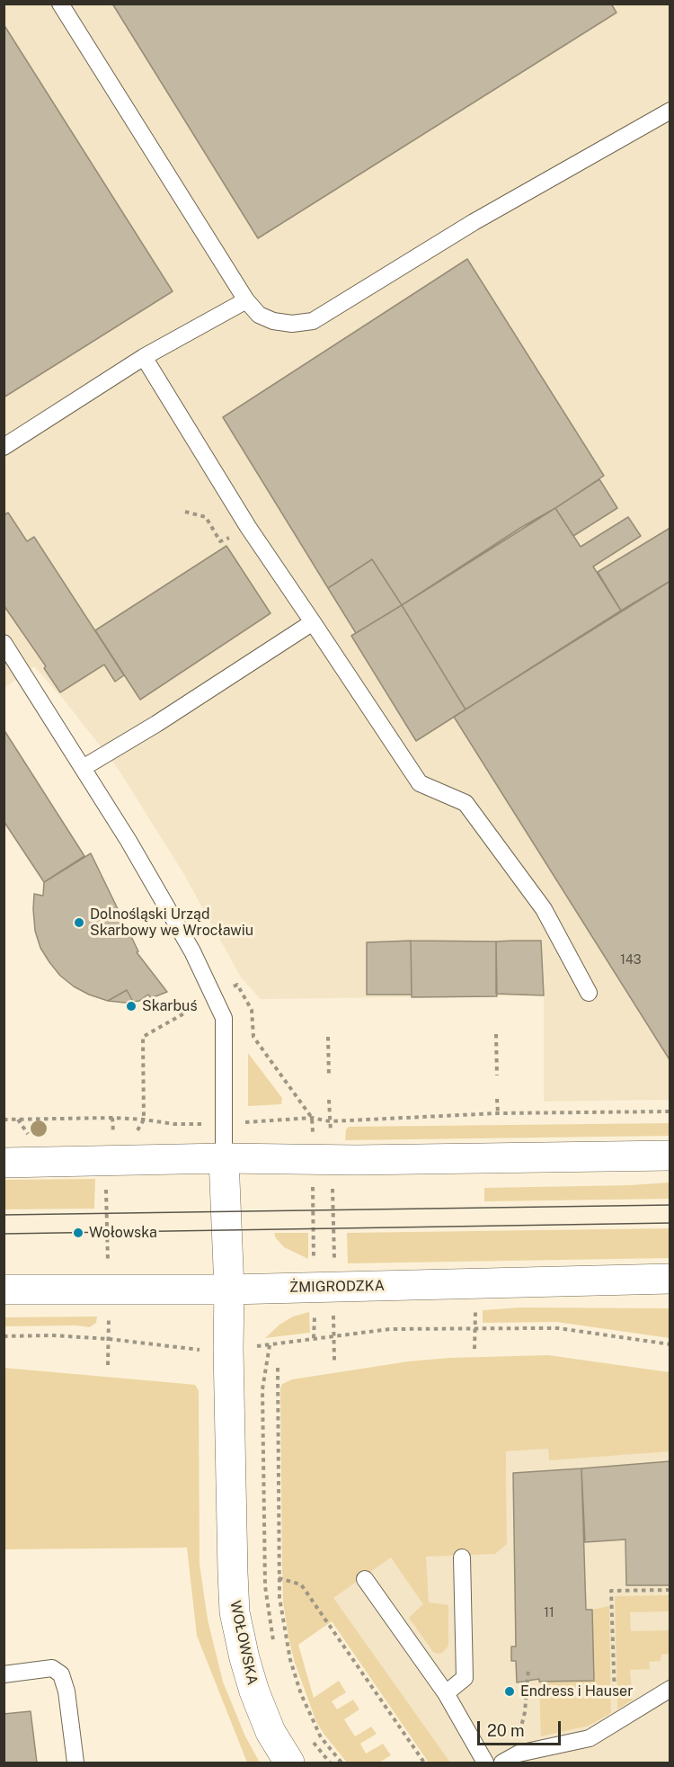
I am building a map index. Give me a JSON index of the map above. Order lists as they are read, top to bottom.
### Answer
{
  "streets": {
    "main road": ["ŻMIGRODZKA", "WOŁOWSKA"]
  },
  "crossings": [
    ["ŻMIGRODZKA", "WOŁOWSKA"]
  ],
  "places": [
    "Dolnośląski Urząd Skarbowy we Wrocławiu",
    "Skarbuś",
    "Wołowska",
    "Endress i Hauser"
  ],
  "house_numbers": ["143", "11"],
  "scale_bar": "20 m"
}
